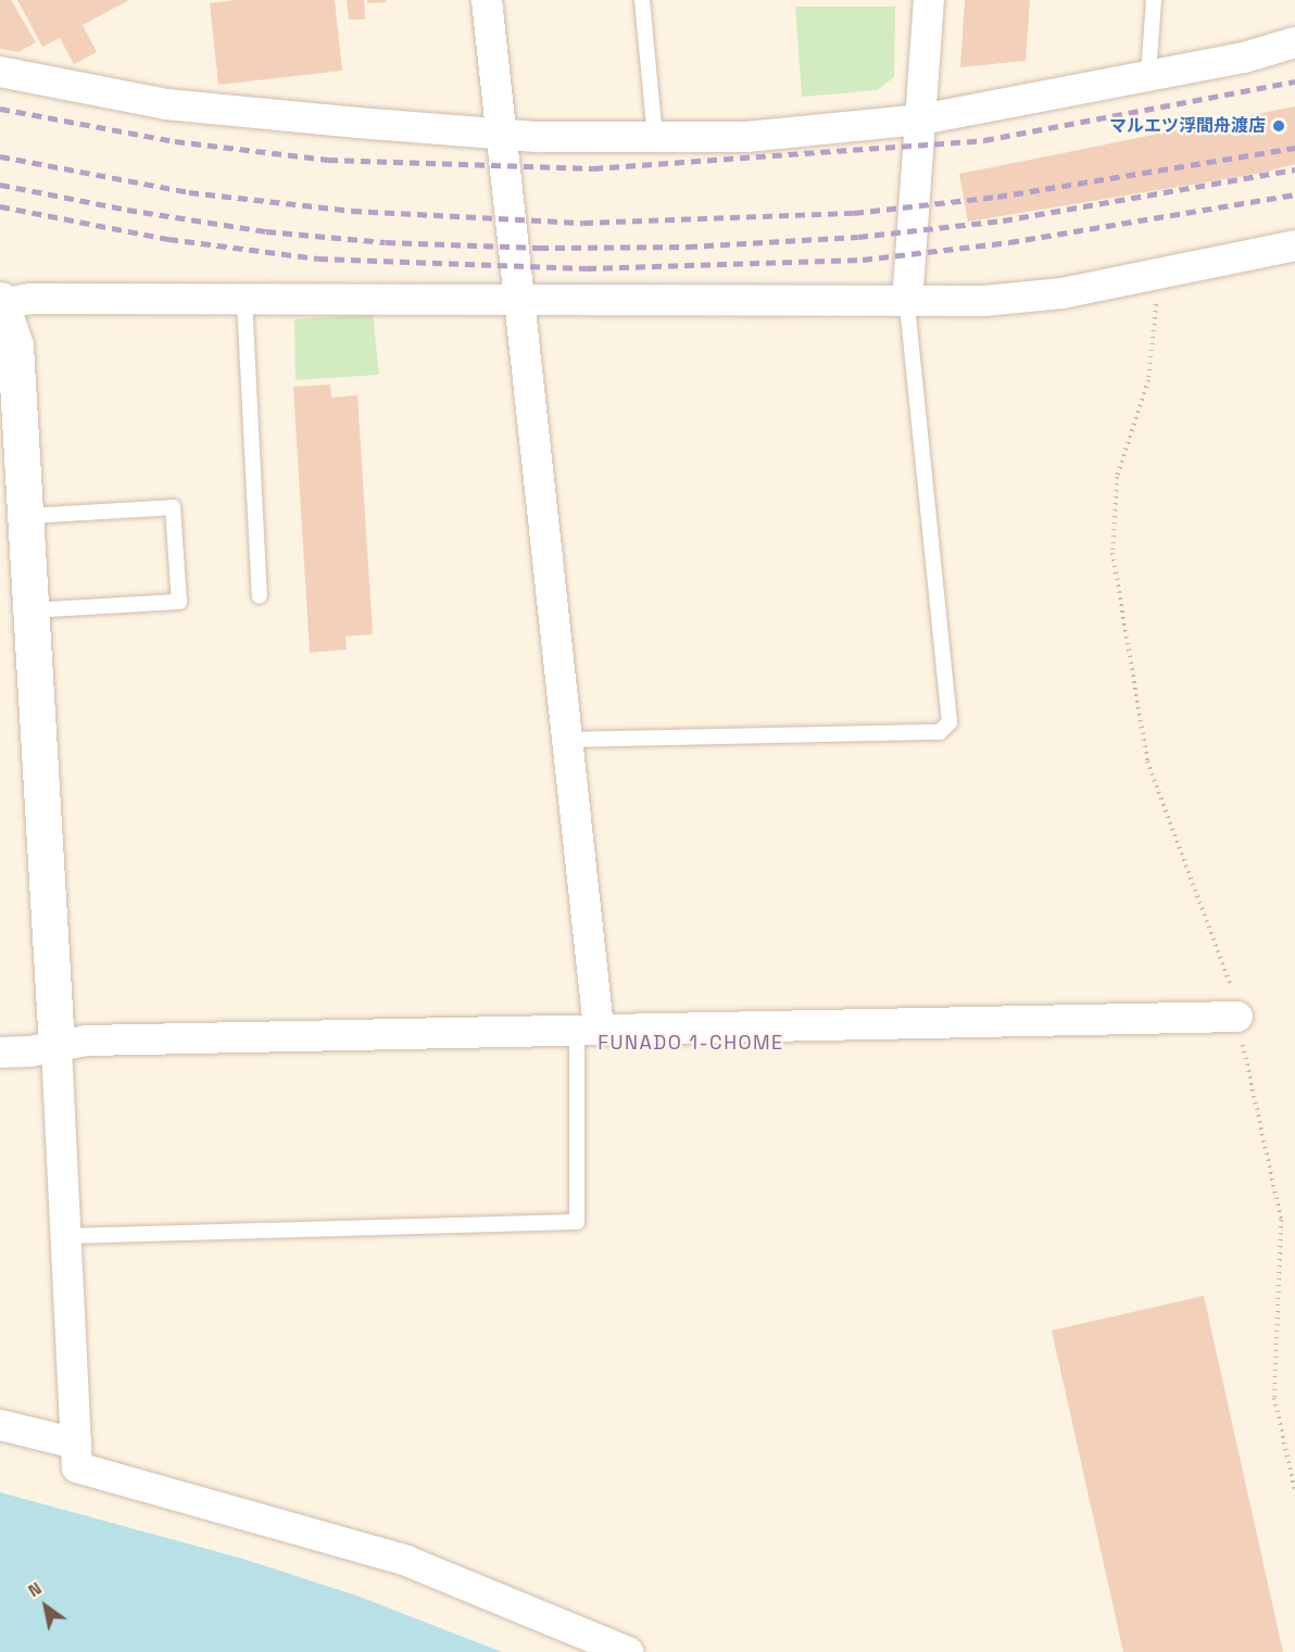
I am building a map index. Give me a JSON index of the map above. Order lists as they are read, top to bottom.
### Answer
{
  "districts": ["FUNADO 1-CHOME"],
  "places": ["マルエツ浮間舟渡店"],
  "north": "top left"
}
